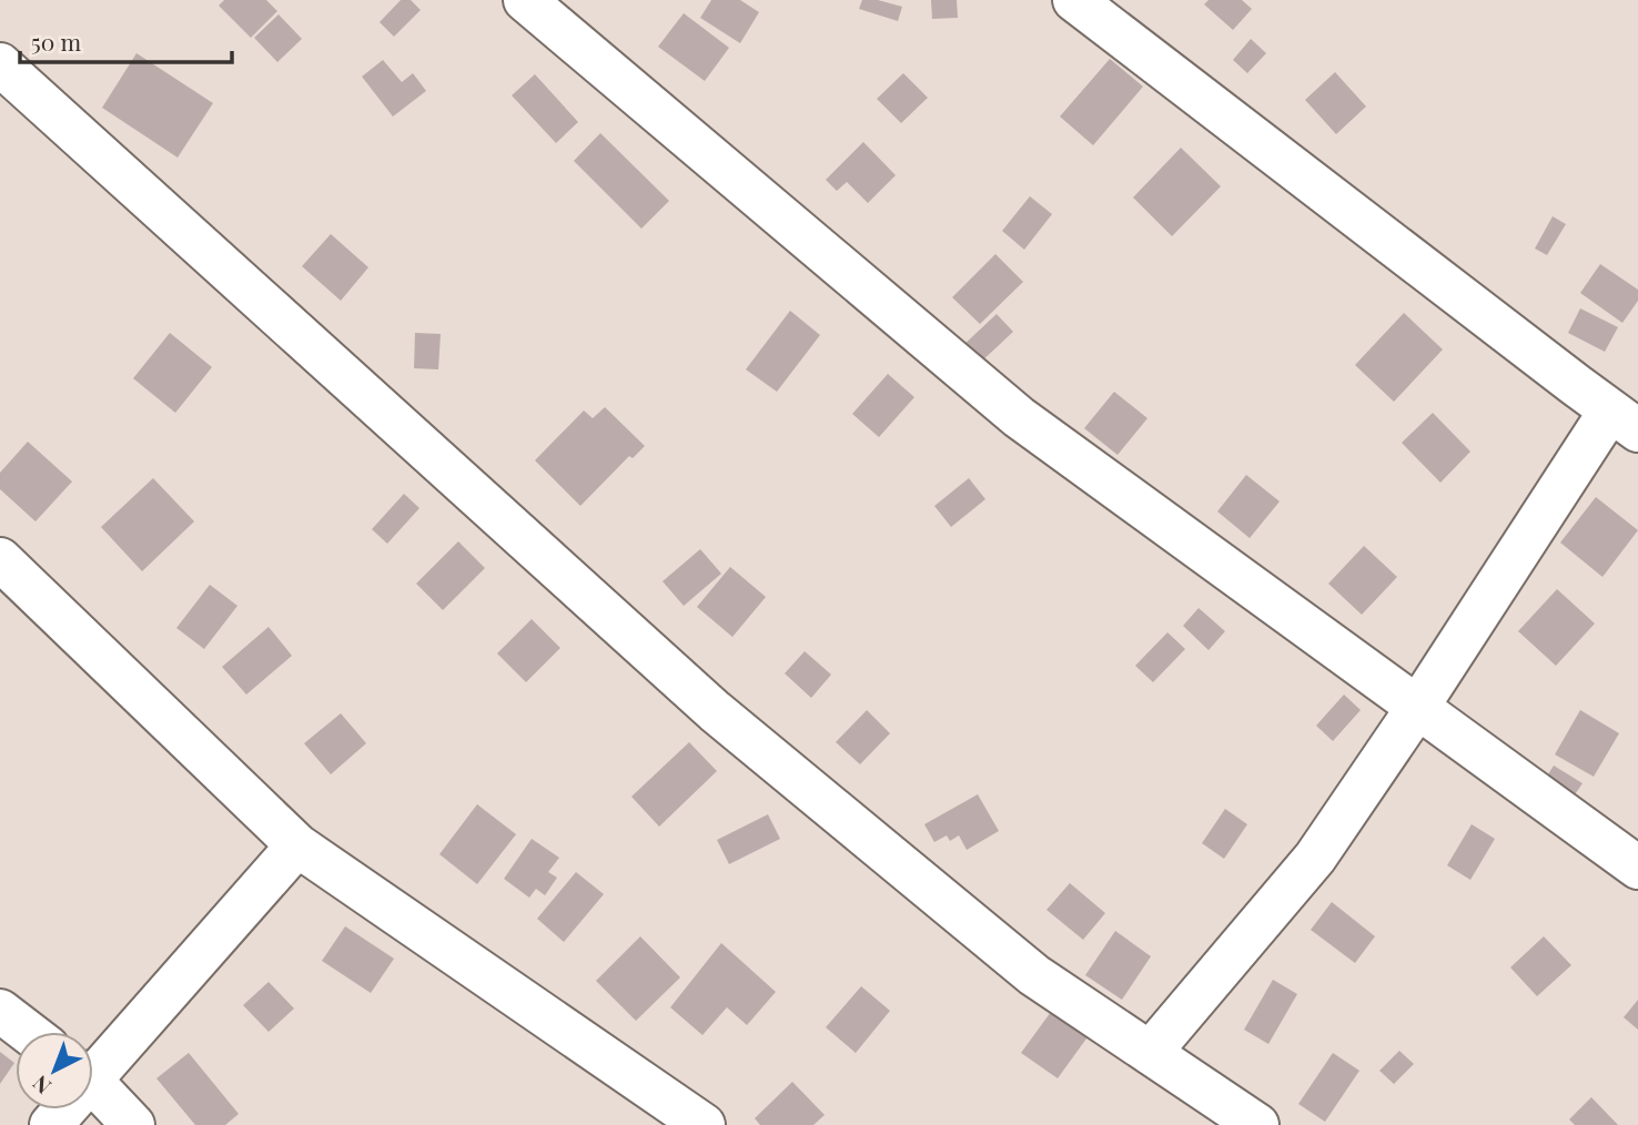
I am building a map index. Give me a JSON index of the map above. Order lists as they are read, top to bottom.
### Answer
{
  "scale_bar": "50 m",
  "north": "bottom left"
}
